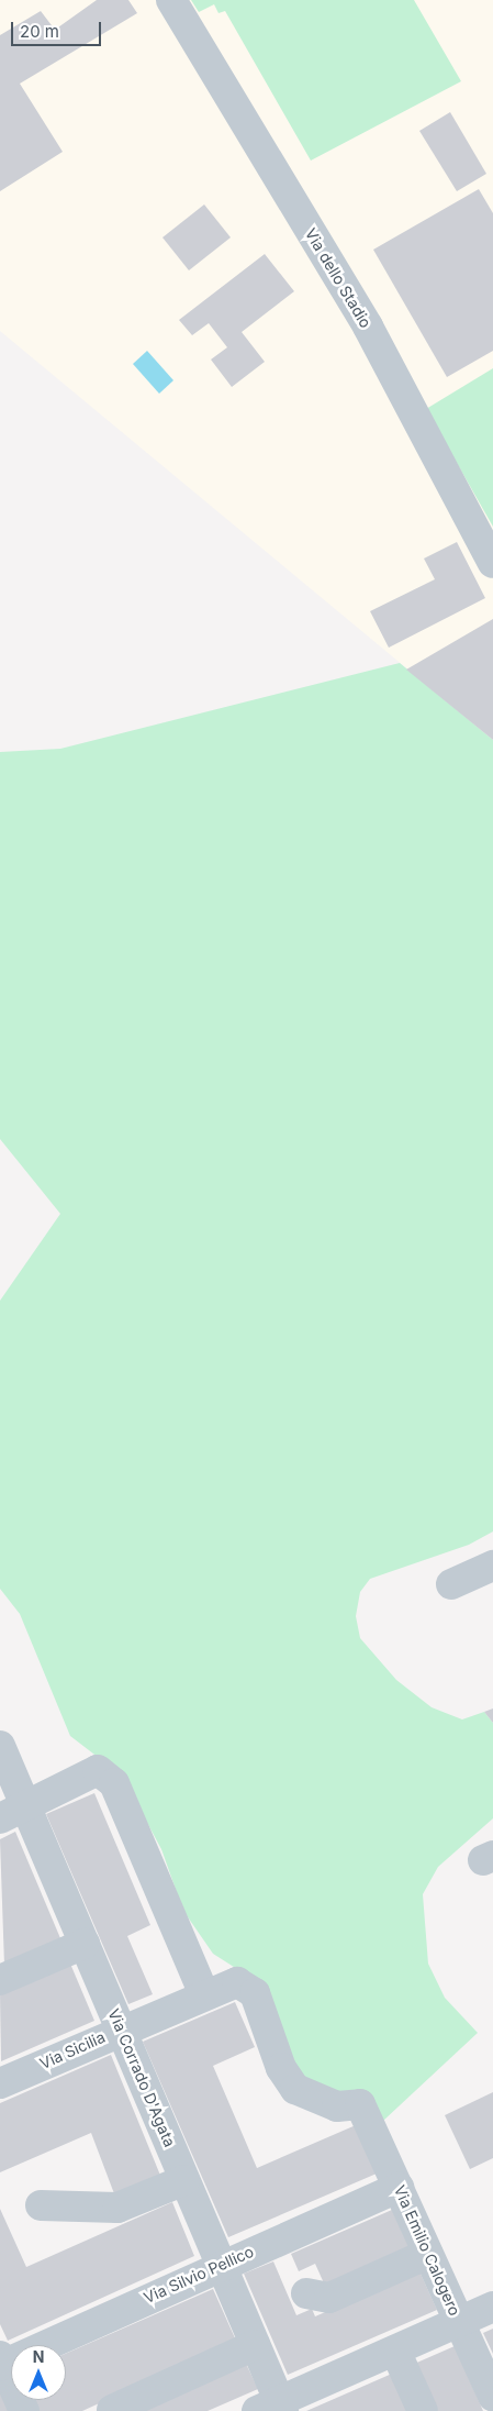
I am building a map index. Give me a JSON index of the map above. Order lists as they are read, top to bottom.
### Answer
{
  "streets": {
    "street": [
      "Via dello Stadio",
      "Via Sicilia",
      "Via Corrado D'Agata",
      "Via Emilio Calogero",
      "Via Silvio Pellico"
    ]
  },
  "crossings": [
    ["Via Sicilia", "Via Corrado D'Agata"],
    ["Via Sicilia", "Via Emilio Calogero"],
    ["Via Corrado D'Agata", "Via Silvio Pellico"],
    ["Via Emilio Calogero", "Via Silvio Pellico"]
  ],
  "scale_bar": "20 m",
  "north": "top"
}
